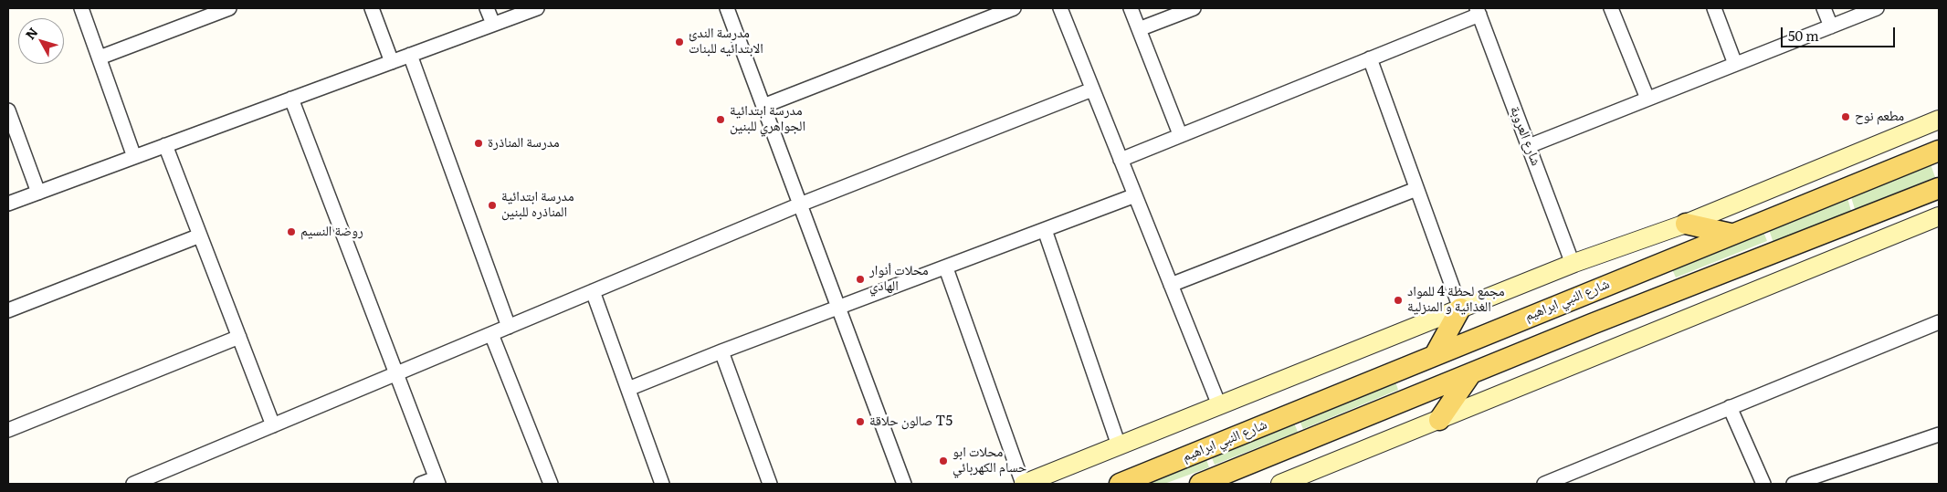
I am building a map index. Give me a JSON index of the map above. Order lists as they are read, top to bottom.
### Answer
{
  "streets": {
    "main road": ["شارع النبي ابراهيم"],
    "street": ["شارع العروبة"]
  },
  "places": [
    "مدرسة الندئ الابتدائيه للبنات",
    "مطعم نوح",
    "مدرسة ابتدائية الجواهري للبنين",
    "مدرسة المناذرة",
    "مدرسة ابتدائية المناذره للبنين",
    "روضة النسيم",
    "محلات أنوار الهادي",
    "مجمع لحظة 4 للمواد الغذائية و المنزلية",
    "صالون حلاقة T5",
    "محلات ابو حسام الكهربائي"
  ],
  "scale_bar": "50 m",
  "north": "top left"
}
